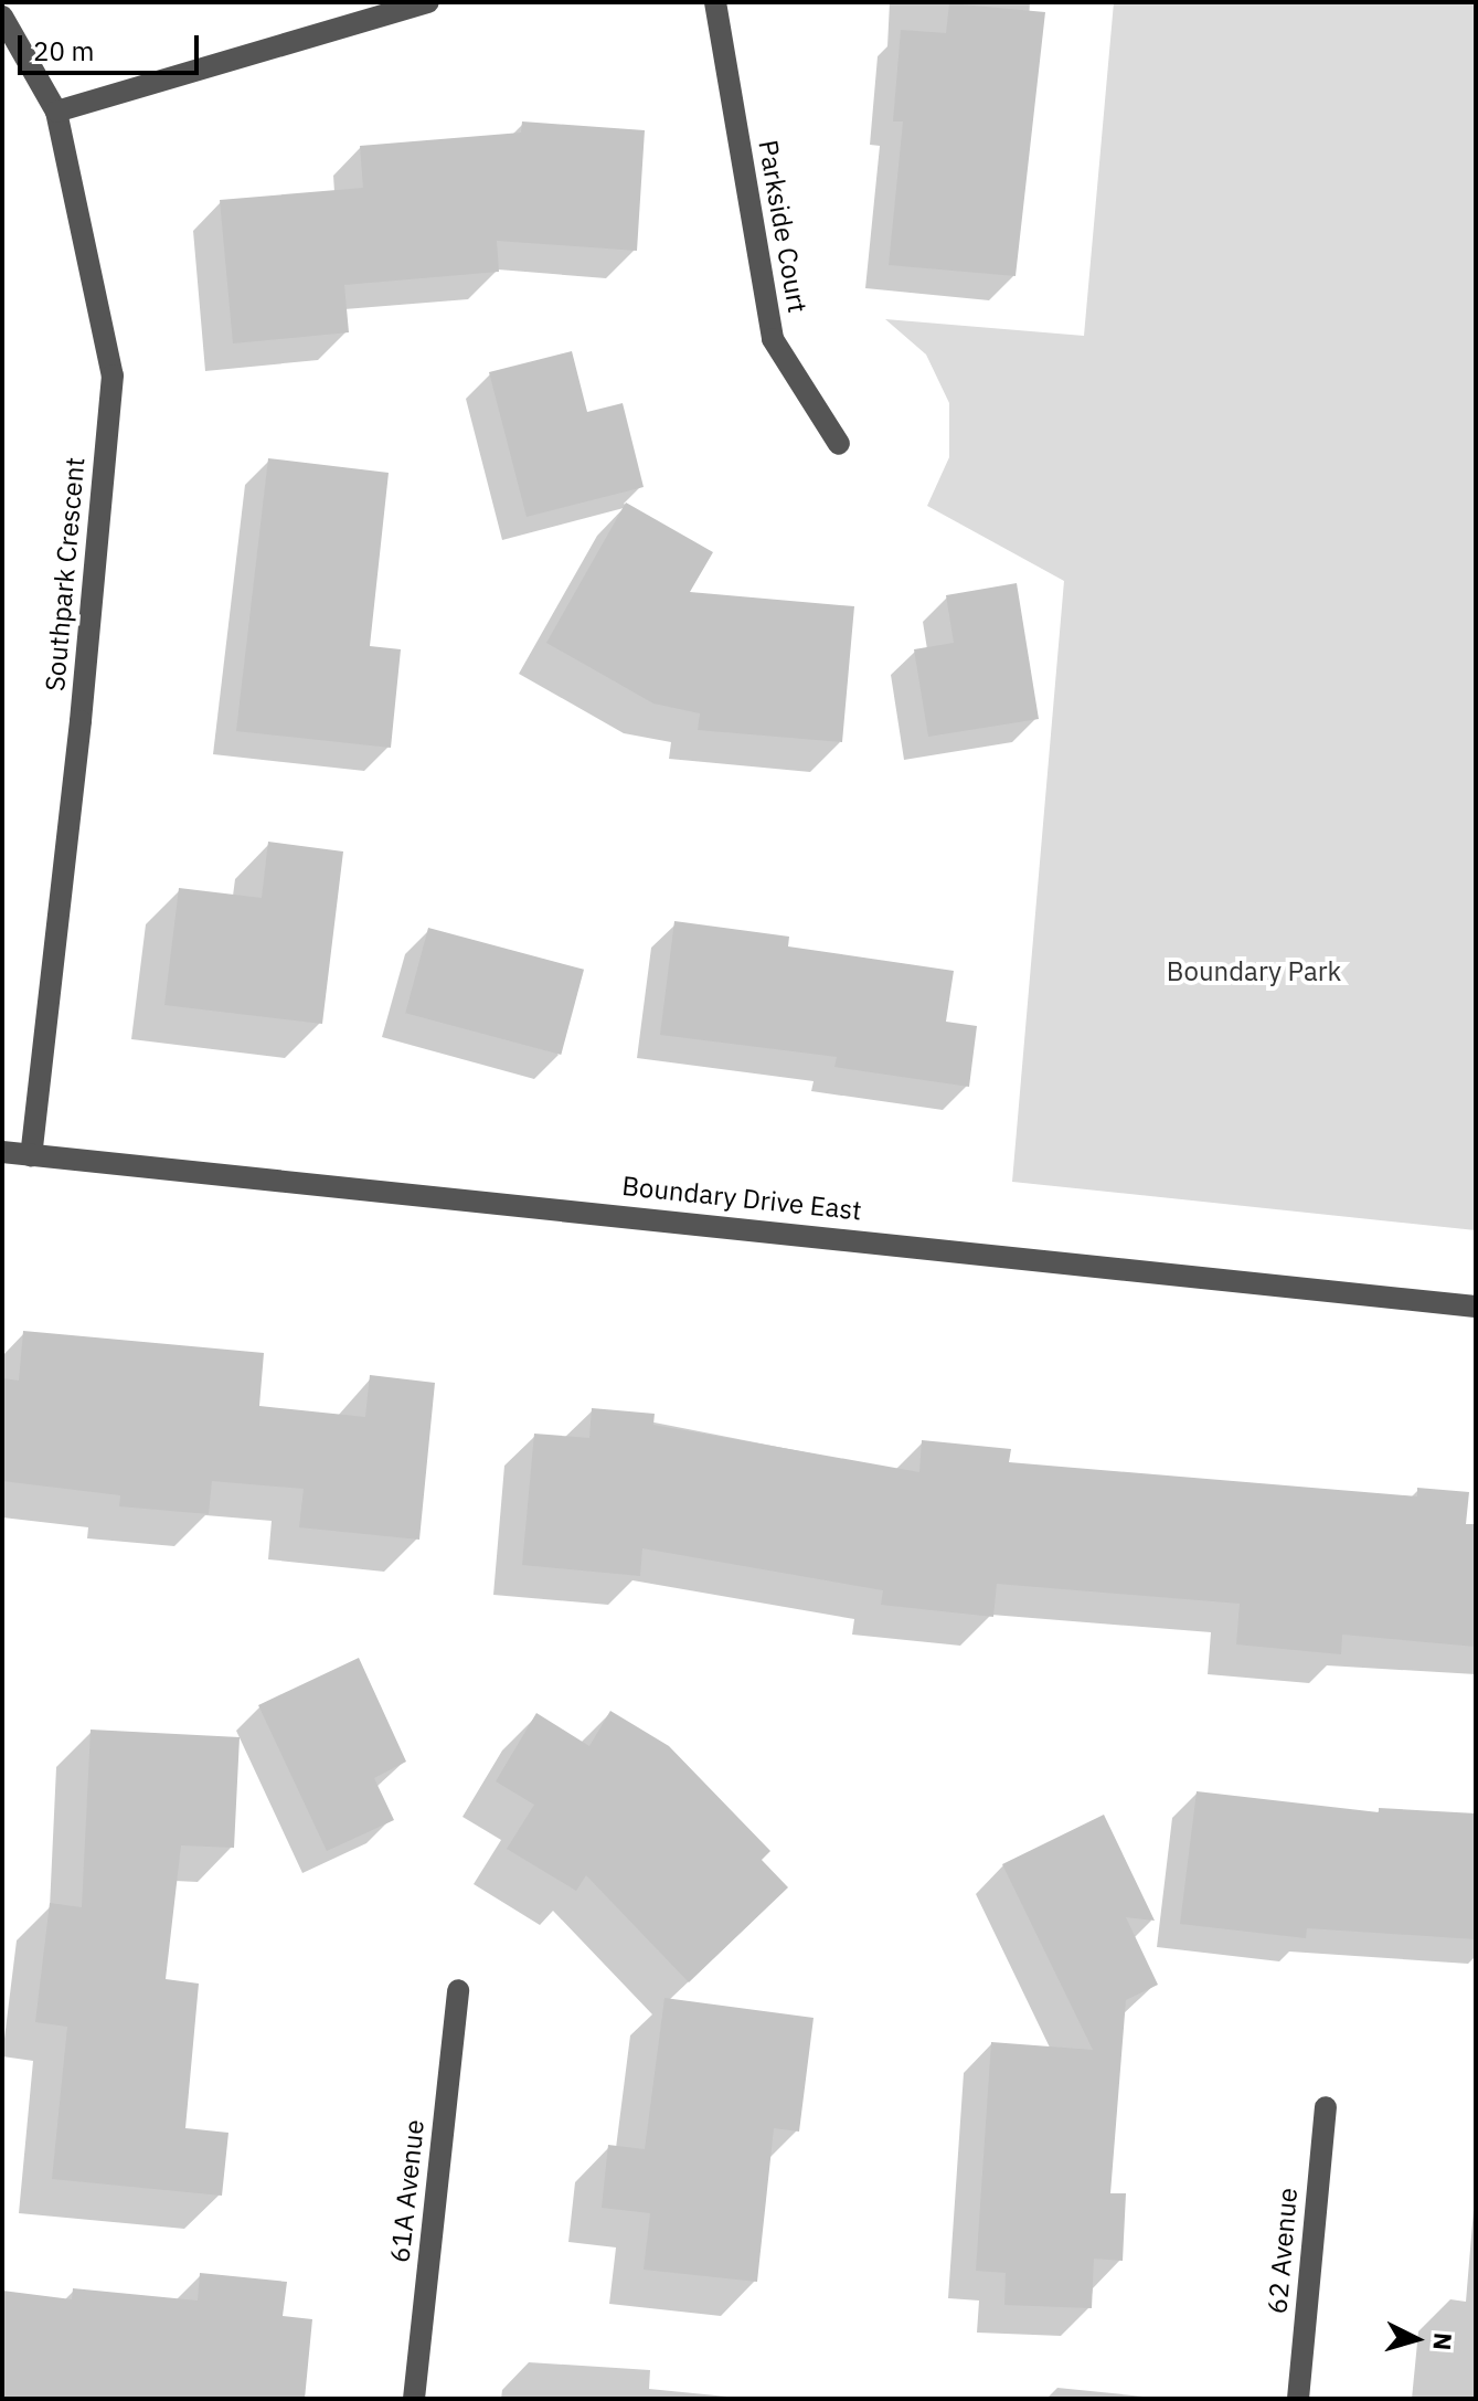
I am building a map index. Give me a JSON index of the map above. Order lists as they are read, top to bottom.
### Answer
{
  "streets": {
    "street": [
      "Parkside Court",
      "Southpark Crescent",
      "Boundary Drive East",
      "61A Avenue",
      "62 Avenue"
    ]
  },
  "crossings": [
    ["Southpark Crescent", "Boundary Drive East"]
  ],
  "parks": ["Boundary Park"],
  "scale_bar": "20 m",
  "north": "right"
}
